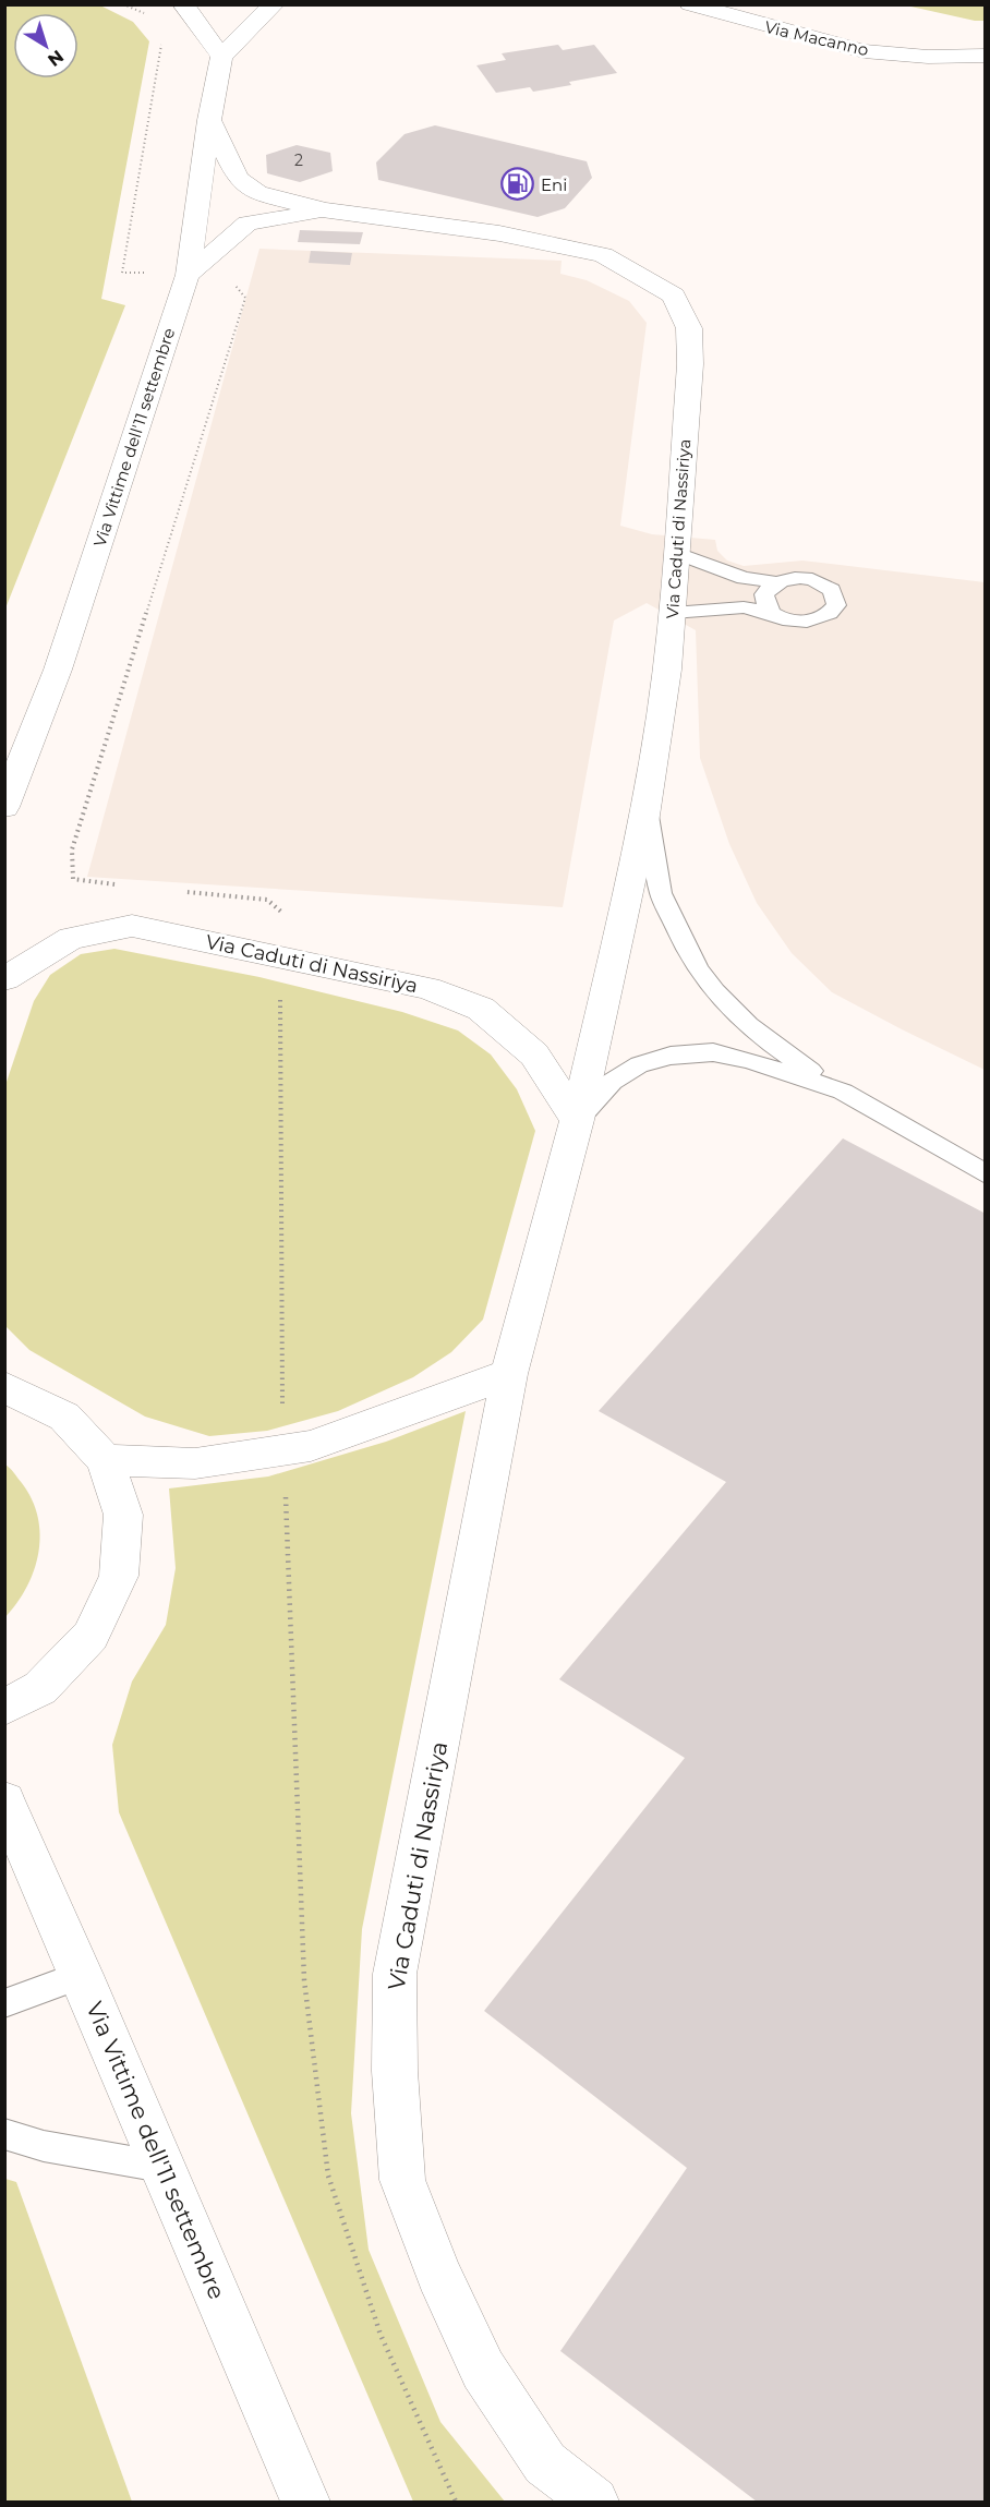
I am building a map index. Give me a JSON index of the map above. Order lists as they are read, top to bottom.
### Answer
{
  "streets": {
    "street": ["Via Macanno", "Via Vittime dell'11 settembre", "Via Caduti di Nassiriya"]
  },
  "crossings": [
    ["Via Vittime dell'11 settembre", "Via Caduti di Nassiriya"]
  ],
  "places": {
    "fuel station": ["Eni"]
  },
  "house_numbers": ["2"],
  "north": "bottom right"
}
